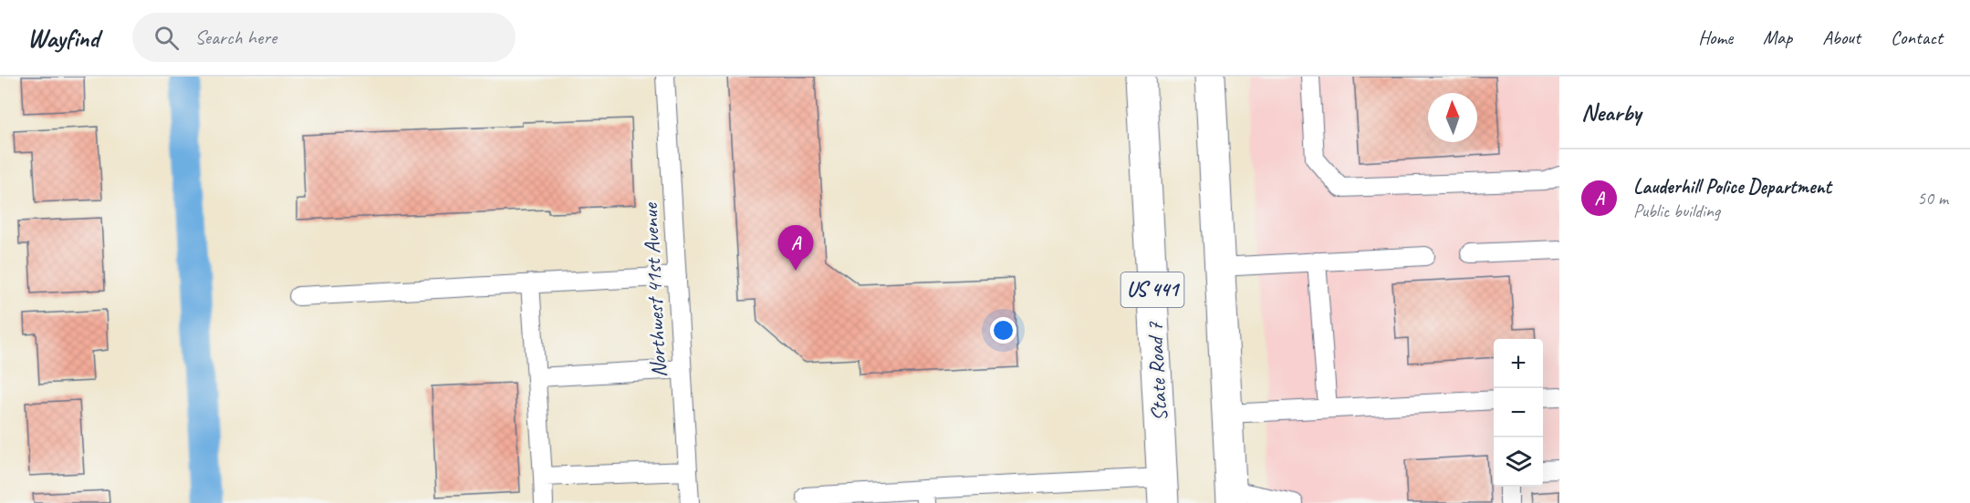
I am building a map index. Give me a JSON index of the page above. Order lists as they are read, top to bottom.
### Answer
{
  "streets": {
    "main road": ["US 441", "State Road 7"],
    "lane": ["Northwest 41st Avenue"]
  },
  "north": "top",
  "page": {
    "header": "Wayfind",
    "search": "Search here",
    "nav": [
      "Home",
      "Map",
      "About",
      "Contact"
    ],
    "heading": "Nearby",
    "list": [
      {
        "mark": "A",
        "name": "Lauderhill Police Department",
        "note": "Public building",
        "value": "50 m"
      }
    ],
    "pins": "A",
    "map_buttons": ["+", "−"]
  }
}
